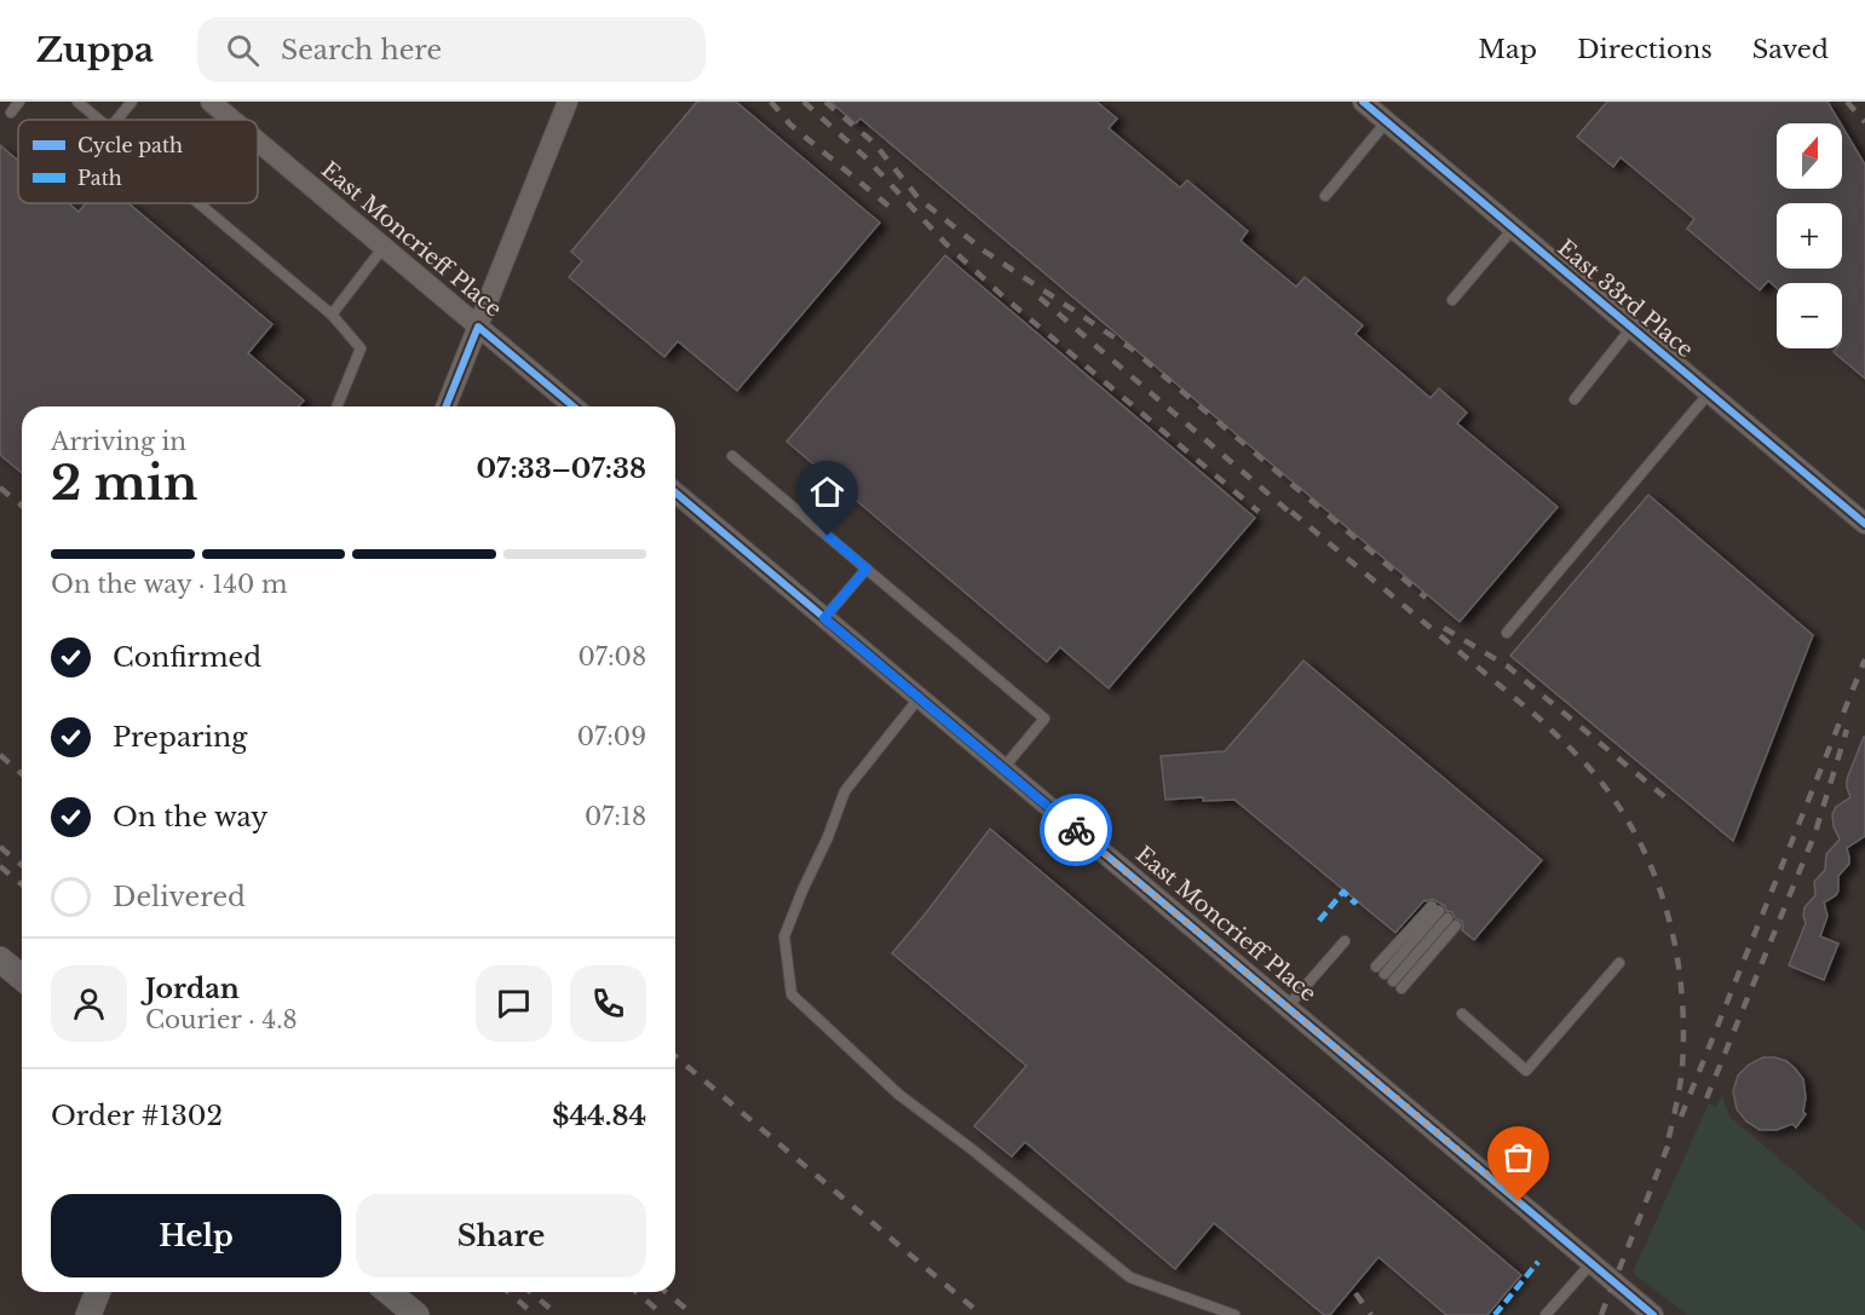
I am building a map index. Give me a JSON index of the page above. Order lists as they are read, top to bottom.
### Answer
{
  "streets": {
    "street": ["East Moncrieff Place", "East 33rd Place"]
  },
  "legend": ["Cycle path", "Path"],
  "north": "top",
  "page": {
    "header": "Zuppa",
    "search": "Search here",
    "nav": ["Map", "Directions", "Saved"],
    "map_buttons": ["+", "−"],
    "heading": ["2 min", "Arriving in", "07:33–07:38"],
    "panel": [
      "Jordan",
      "Courier · 4.8",
      "Order #1302",
      "$44.84"
    ],
    "bar": "On the way · 140 m",
    "list": [
      ["Confirmed", "07:08"],
      ["Preparing", "07:09"],
      ["On the way", "07:18"],
      "Delivered"
    ],
    "buttons": ["Help", "Share"]
  }
}
